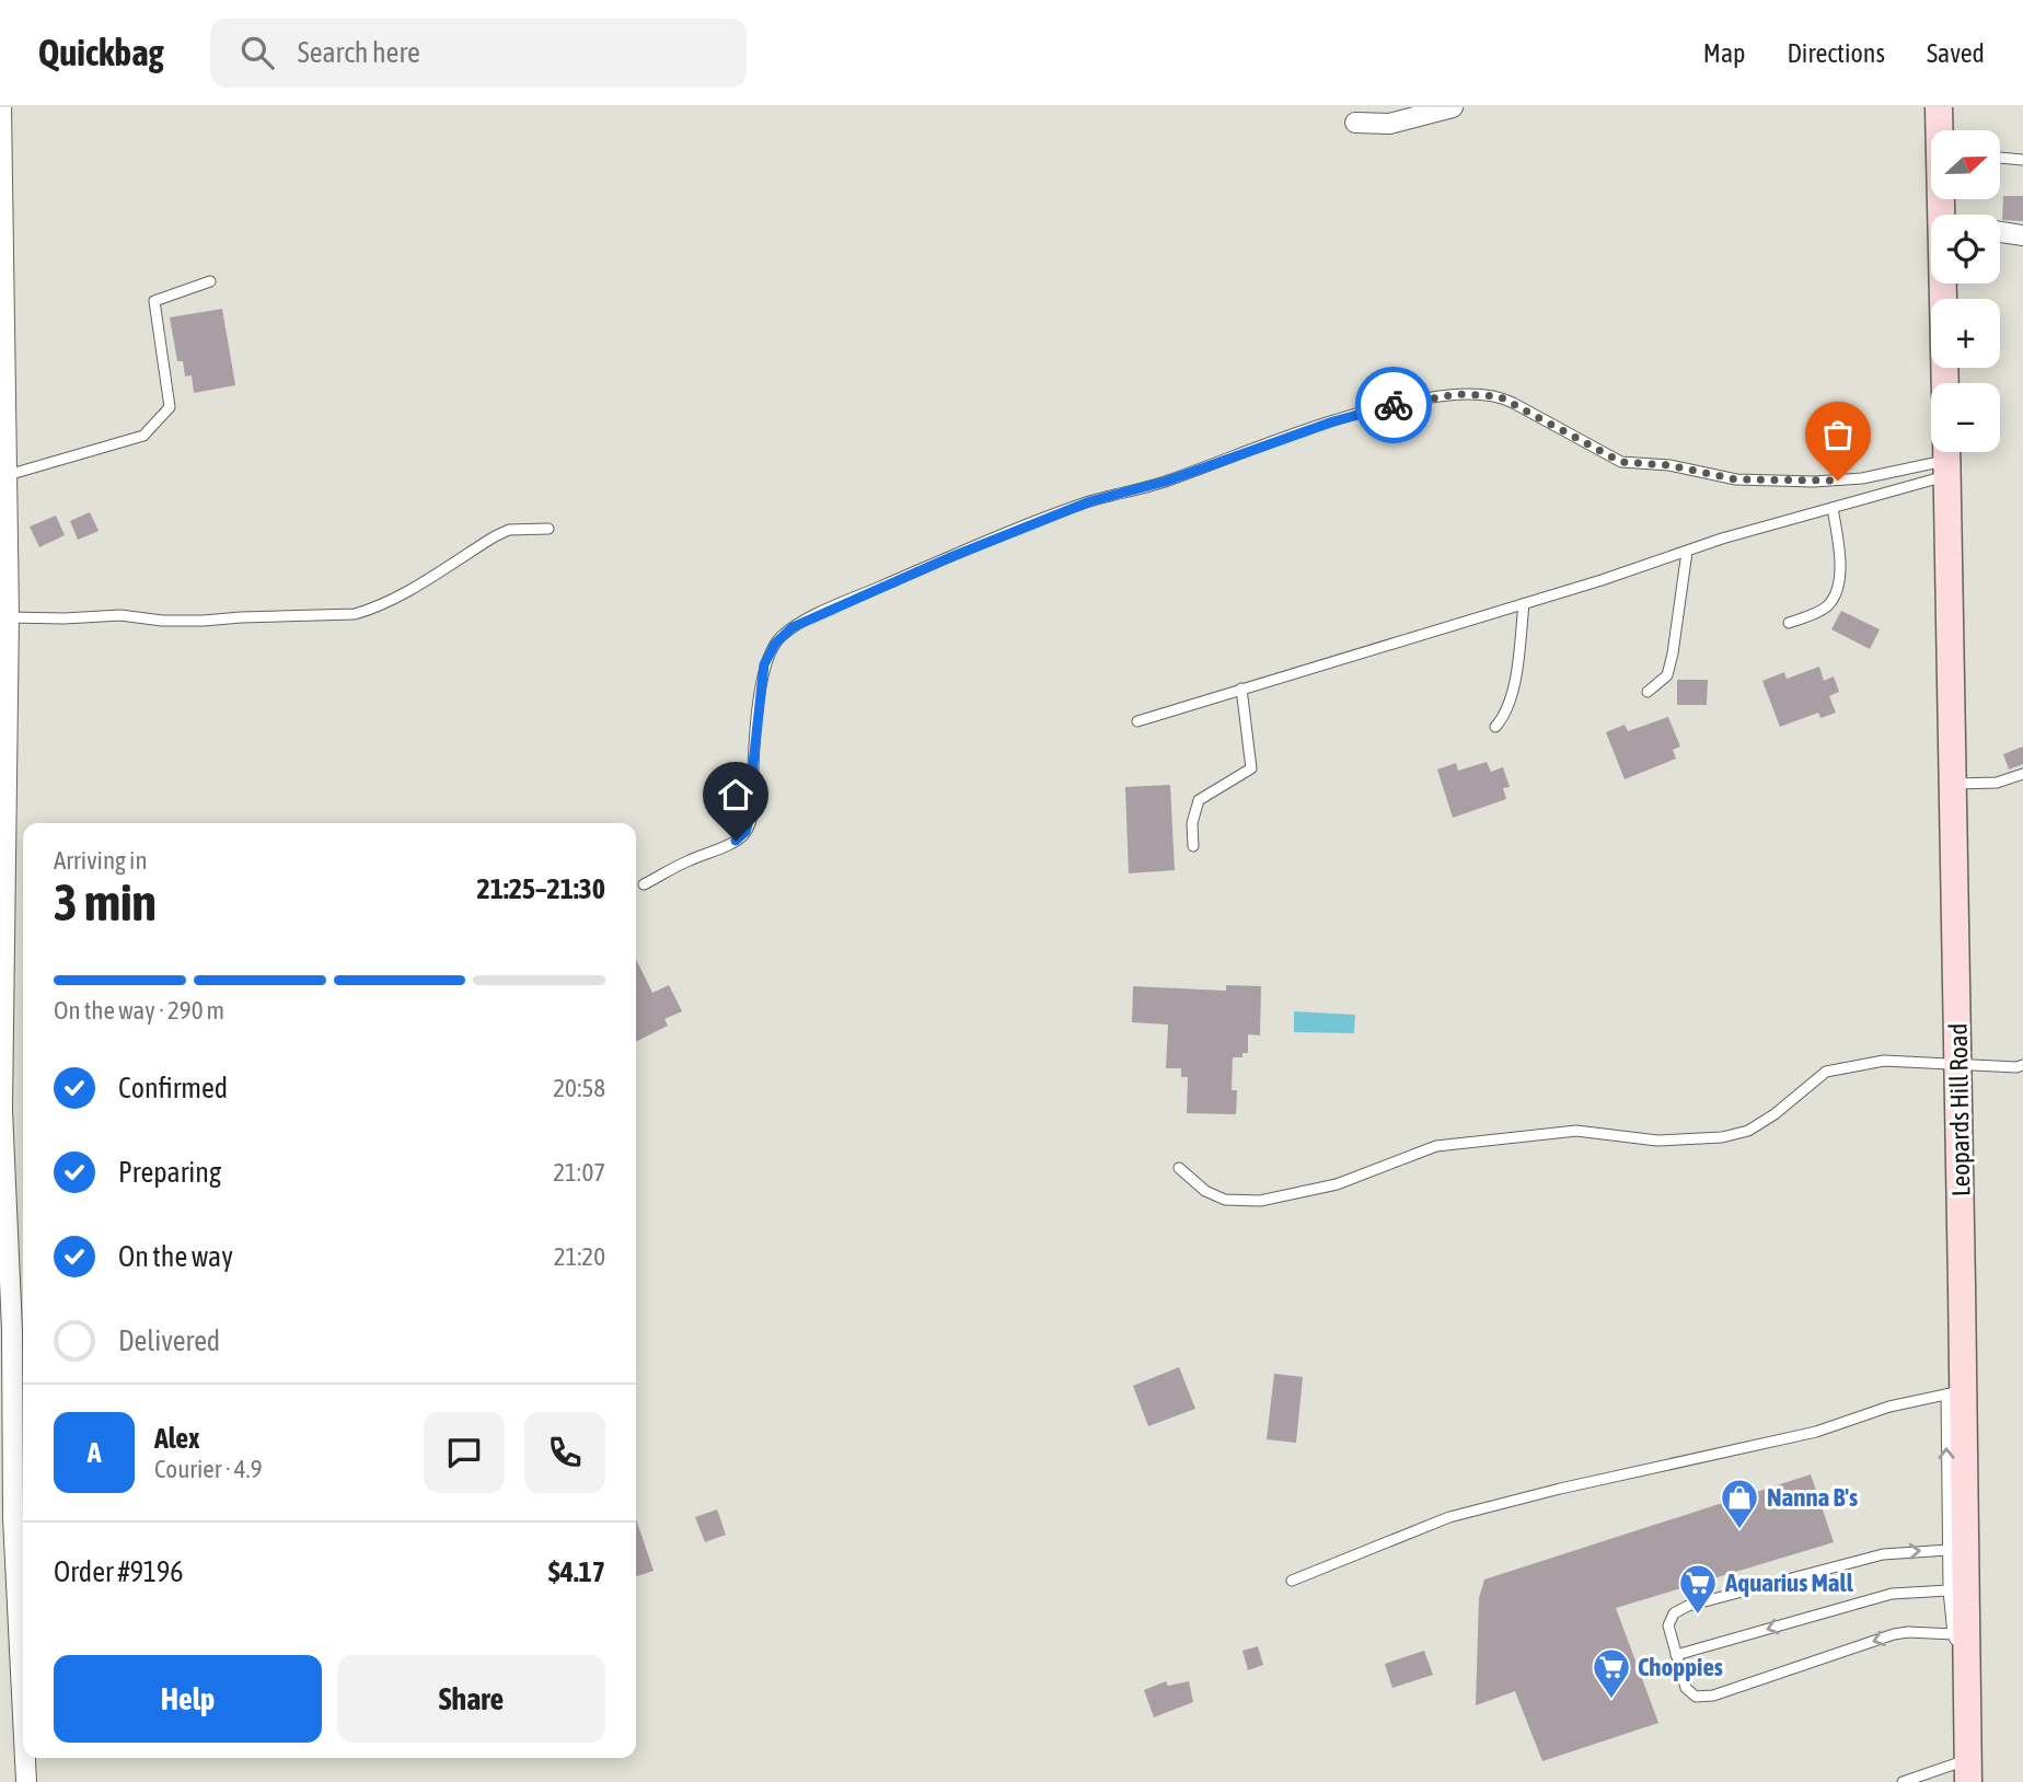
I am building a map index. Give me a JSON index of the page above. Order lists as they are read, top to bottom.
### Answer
{
  "streets": {
    "main road": ["Leopards Hill Road"]
  },
  "places": {
    "shop": ["Nanna B's"],
    "supermarket": ["Aquarius Mall", "Choppies"]
  },
  "north": "right",
  "page": {
    "header": "Quickbag",
    "search": "Search here",
    "nav": ["Map", "Directions", "Saved"],
    "map_buttons": ["+", "−"],
    "heading": ["3 min", "Arriving in", "21:25–21:30"],
    "panel": [
      "Alex",
      "Courier · 4.9",
      "Order #9196",
      "$4.17"
    ],
    "bar": "On the way · 290 m",
    "list": [
      ["Confirmed", "20:58"],
      ["Preparing", "21:07"],
      ["On the way", "21:20"],
      "Delivered"
    ],
    "round": "A",
    "buttons": ["Help", "Share"]
  }
}
